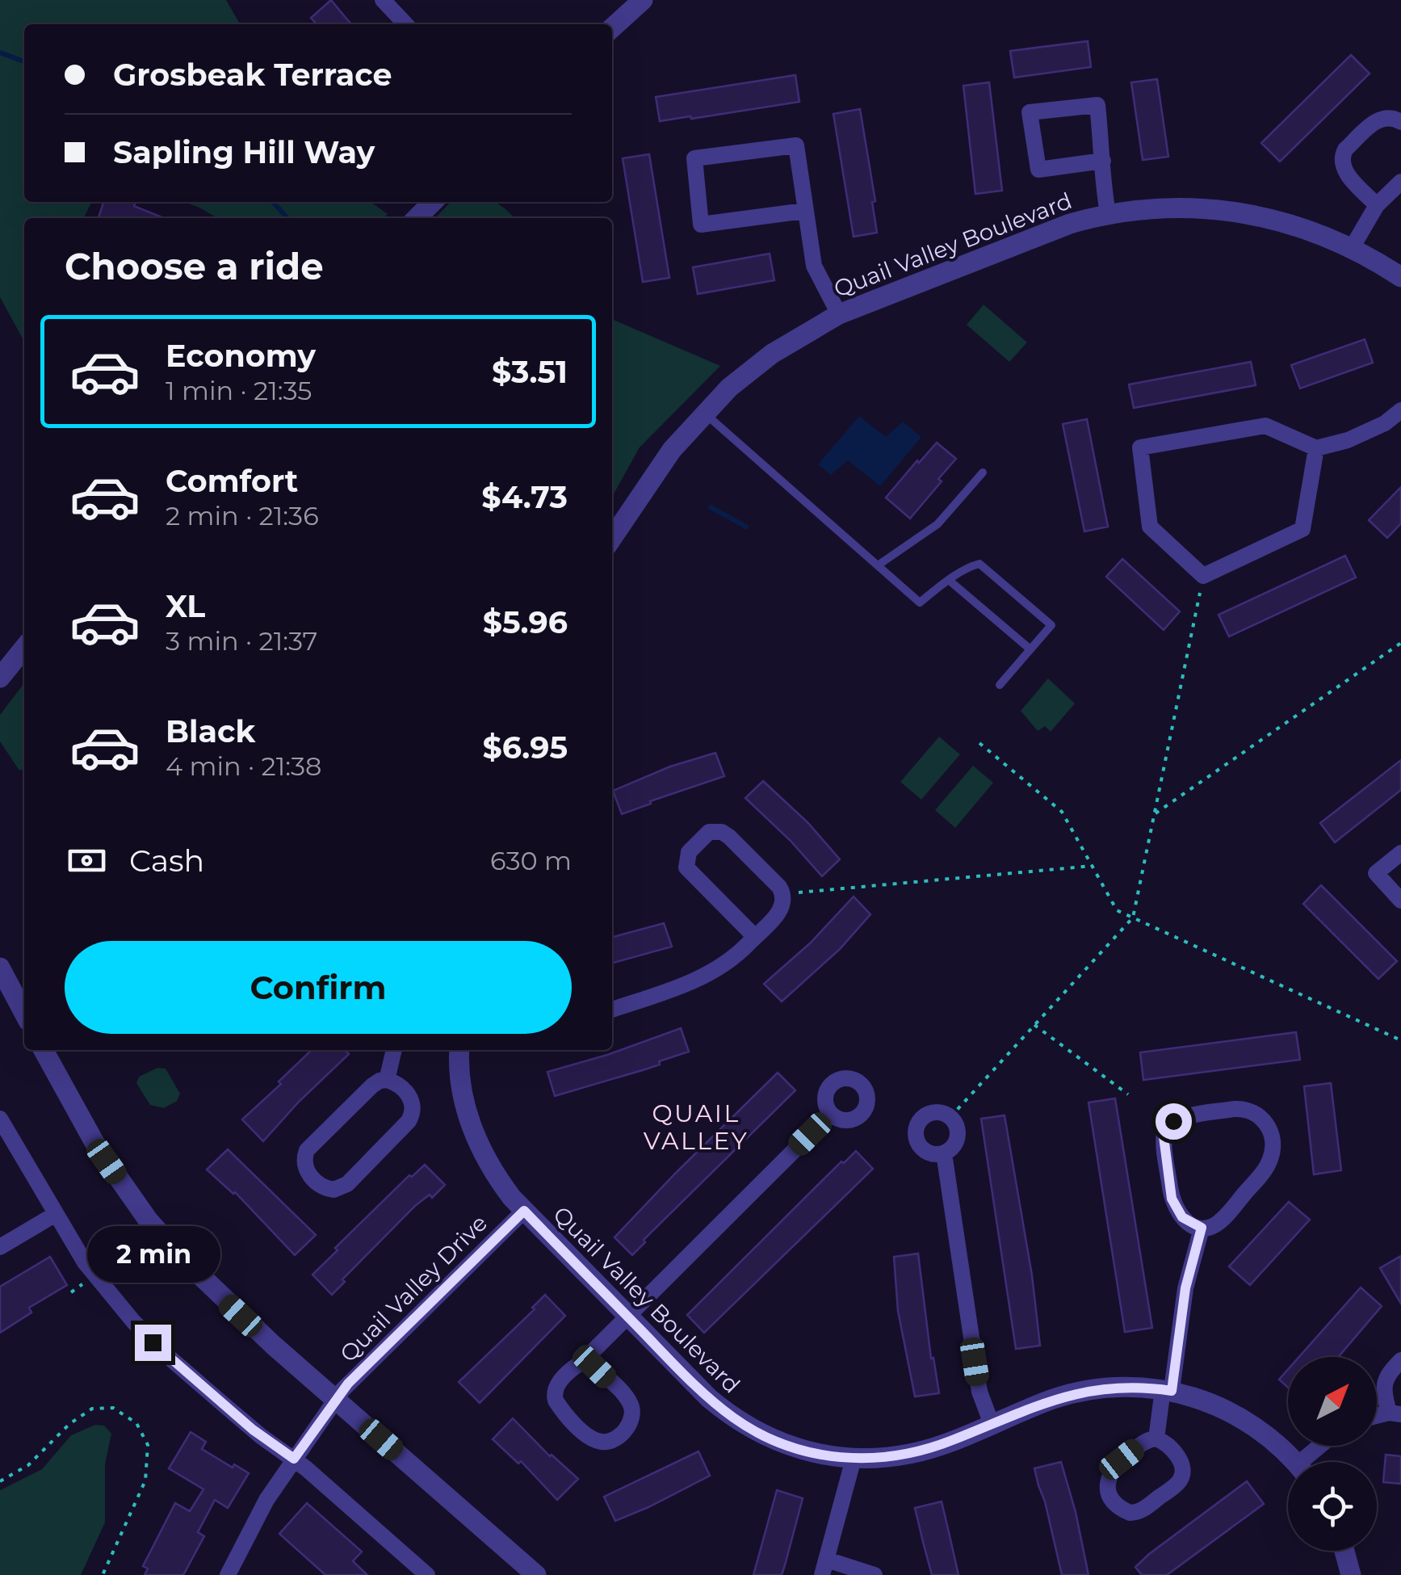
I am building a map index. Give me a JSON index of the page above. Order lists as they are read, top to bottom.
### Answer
{
  "streets": {
    "street": ["Quail Valley Boulevard", "Quail Valley Drive"]
  },
  "crossings": [
    ["Quail Valley Boulevard", "Quail Valley Drive"]
  ],
  "districts": ["QUAIL VALLEY"],
  "north": "top right",
  "page": {
    "banner": ["Grosbeak Terrace", "Sapling Hill Way"],
    "heading": "Choose a ride",
    "list": [
      {
        "name": "Economy",
        "note": "1 min · 21:35",
        "value": "$3.51"
      },
      {
        "name": "Comfort",
        "note": "2 min · 21:36",
        "value": "$4.73"
      },
      {
        "name": "XL",
        "note": "3 min · 21:37",
        "value": "$5.96"
      },
      {
        "name": "Black",
        "note": "4 min · 21:38",
        "value": "$6.95"
      }
    ],
    "pay": ["Cash", "630 m"],
    "buttons": "Confirm",
    "bubble": "2 min"
  }
}
